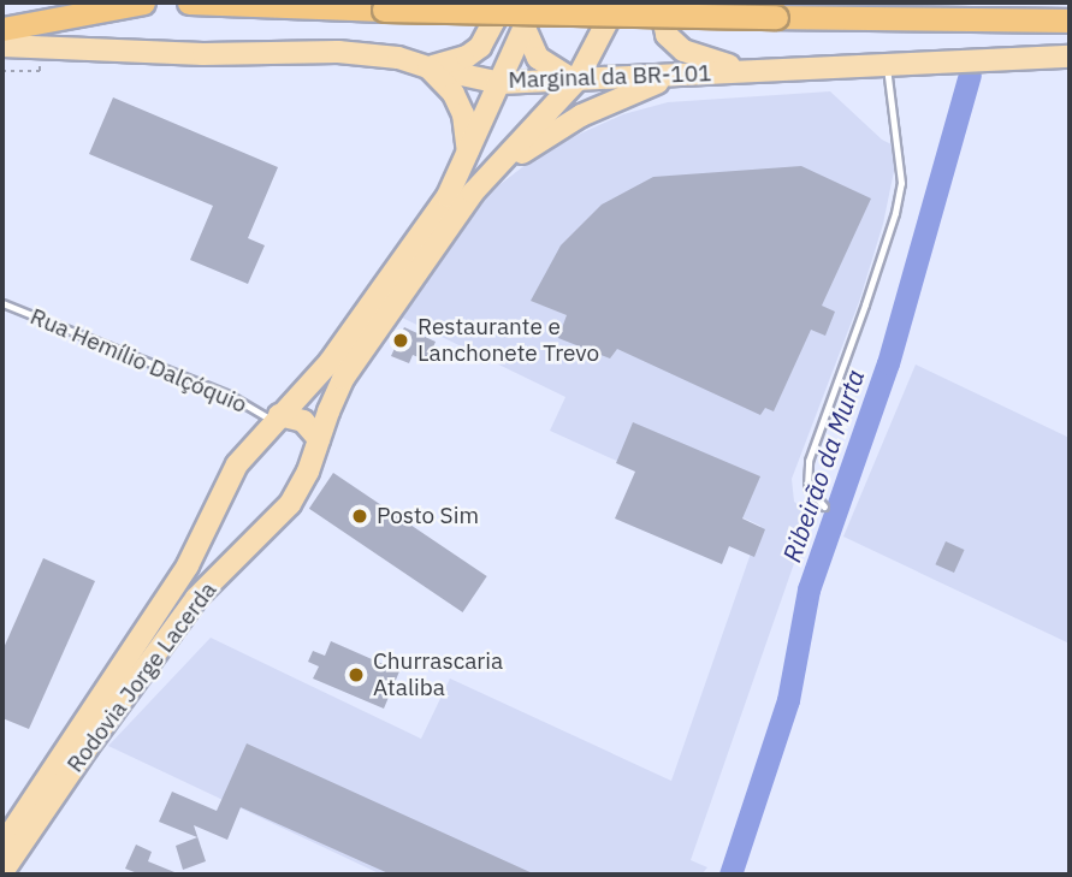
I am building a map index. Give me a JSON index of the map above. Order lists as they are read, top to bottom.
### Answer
{
  "streets": {
    "main road": ["Marginal da BR-101", "Rodovia Jorge Lacerda"],
    "lane": ["Rua Hemílio Dalçóquio"]
  },
  "crossings": [
    ["Marginal da BR-101", "Rodovia Jorge Lacerda"],
    ["Rua Hemílio Dalçóquio", "Rodovia Jorge Lacerda"]
  ],
  "water": ["Ribeirão da Murta"],
  "places": ["Restaurante e Lanchonete Trevo", "Posto Sim", "Churrascaria Ataliba"]
}
